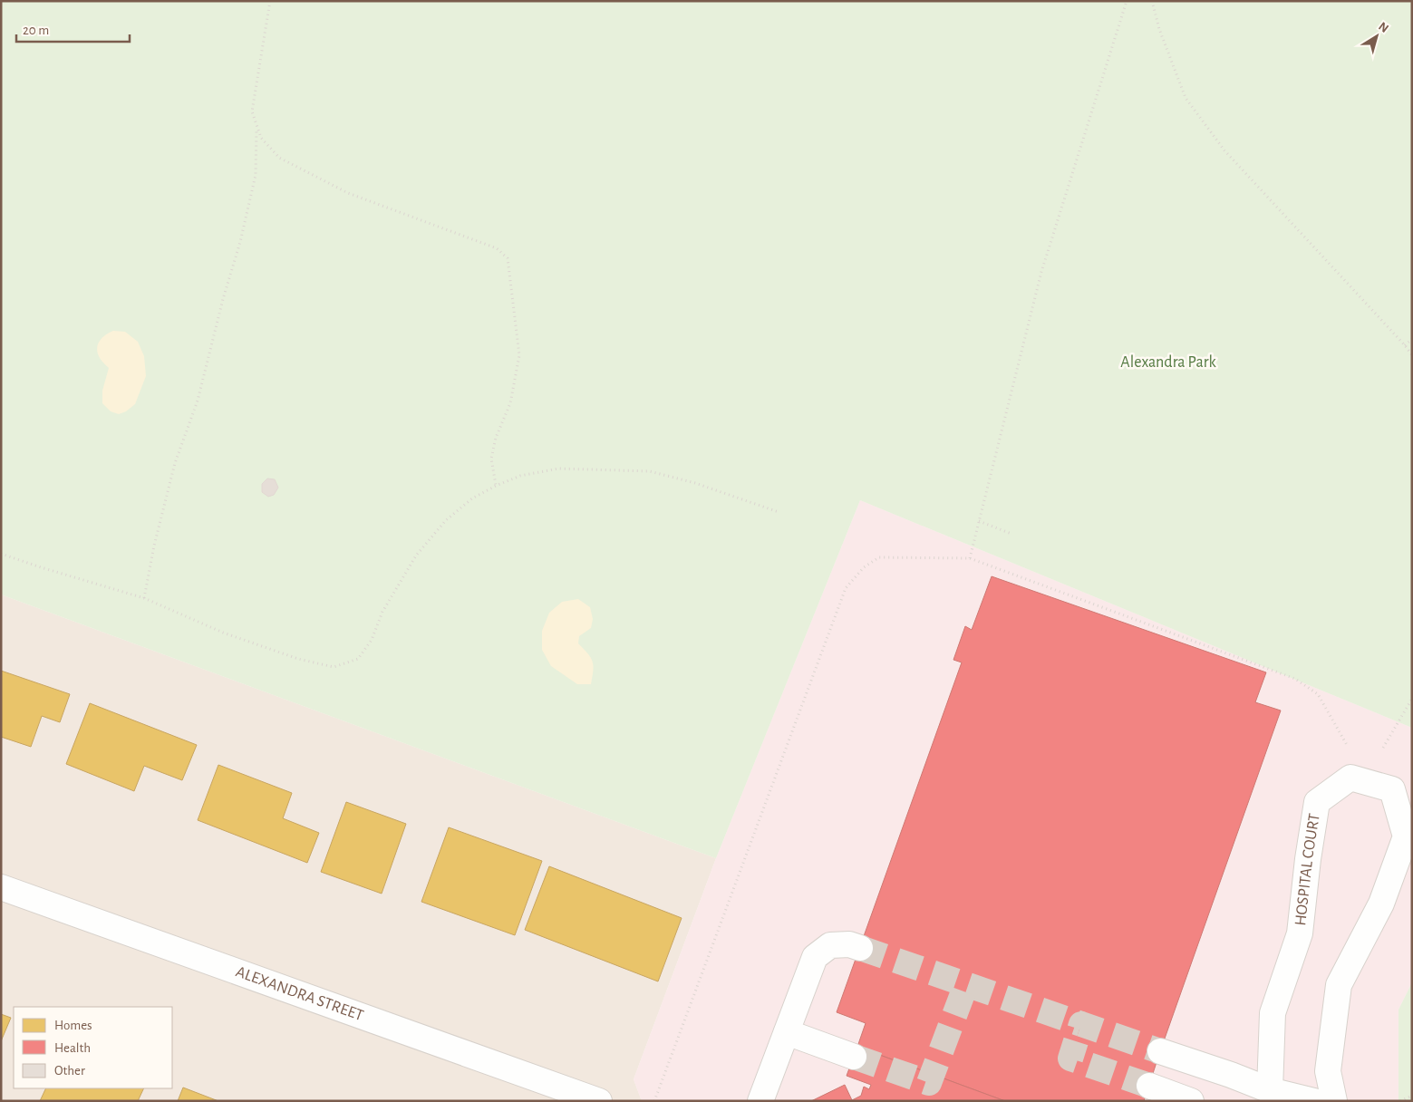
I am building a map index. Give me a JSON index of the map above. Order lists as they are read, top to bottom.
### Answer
{
  "streets": {
    "street": ["HOSPITAL COURT", "ALEXANDRA STREET"]
  },
  "parks": ["Alexandra Park"],
  "legend": ["Homes", "Health", "Other"],
  "scale_bar": "20 m",
  "north": "top right"
}
